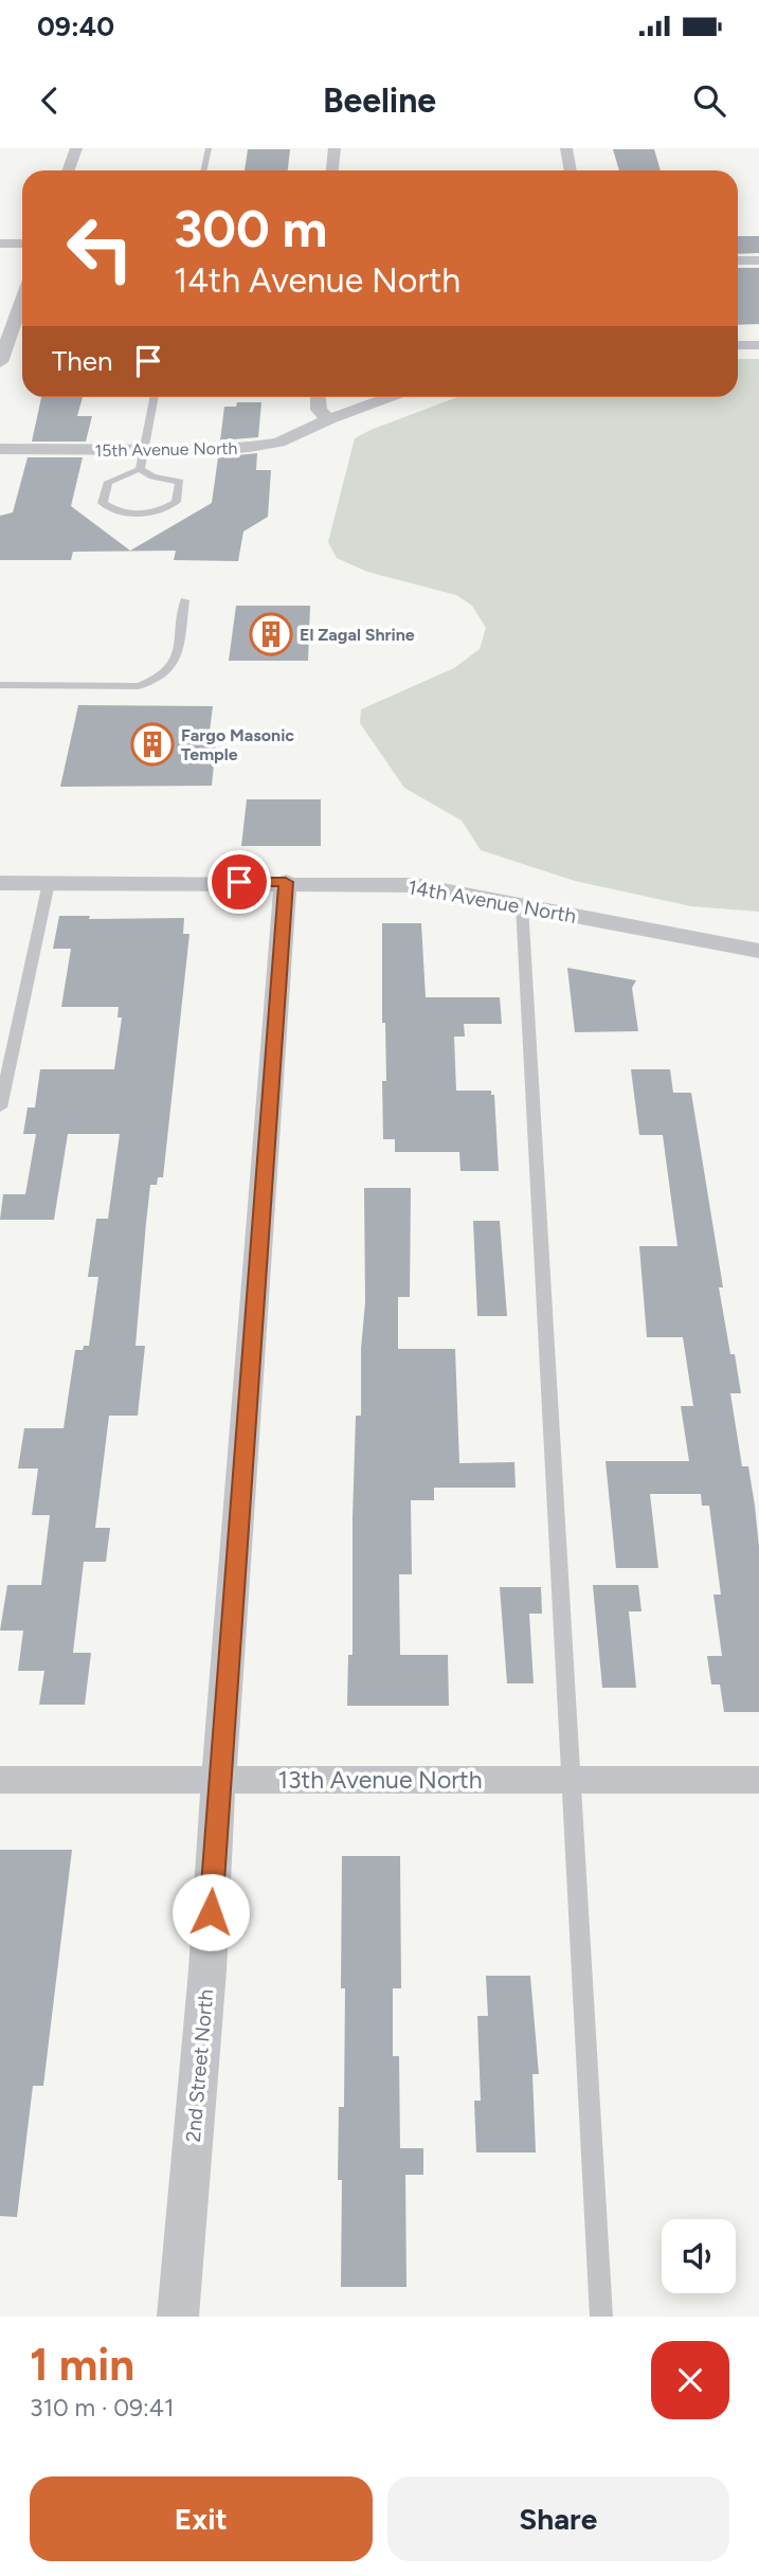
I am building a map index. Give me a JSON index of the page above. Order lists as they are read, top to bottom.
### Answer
{
  "streets": {
    "street": [
      "15th Avenue North",
      "14th Avenue North",
      "13th Avenue North",
      "2nd Street North"
    ]
  },
  "crossings": [
    ["14th Avenue North", "2nd Street North"],
    ["13th Avenue North", "2nd Street North"]
  ],
  "places": {
    "building": ["El Zagal Shrine", "Fargo Masonic Temple"]
  },
  "page": {
    "status": "09:40",
    "header": "Beeline",
    "turn": ["300 m", "14th Avenue North"],
    "then": "Then",
    "heading": ["1 min", "310 m · 09:41"],
    "buttons": ["Exit", "Share"]
  }
}
